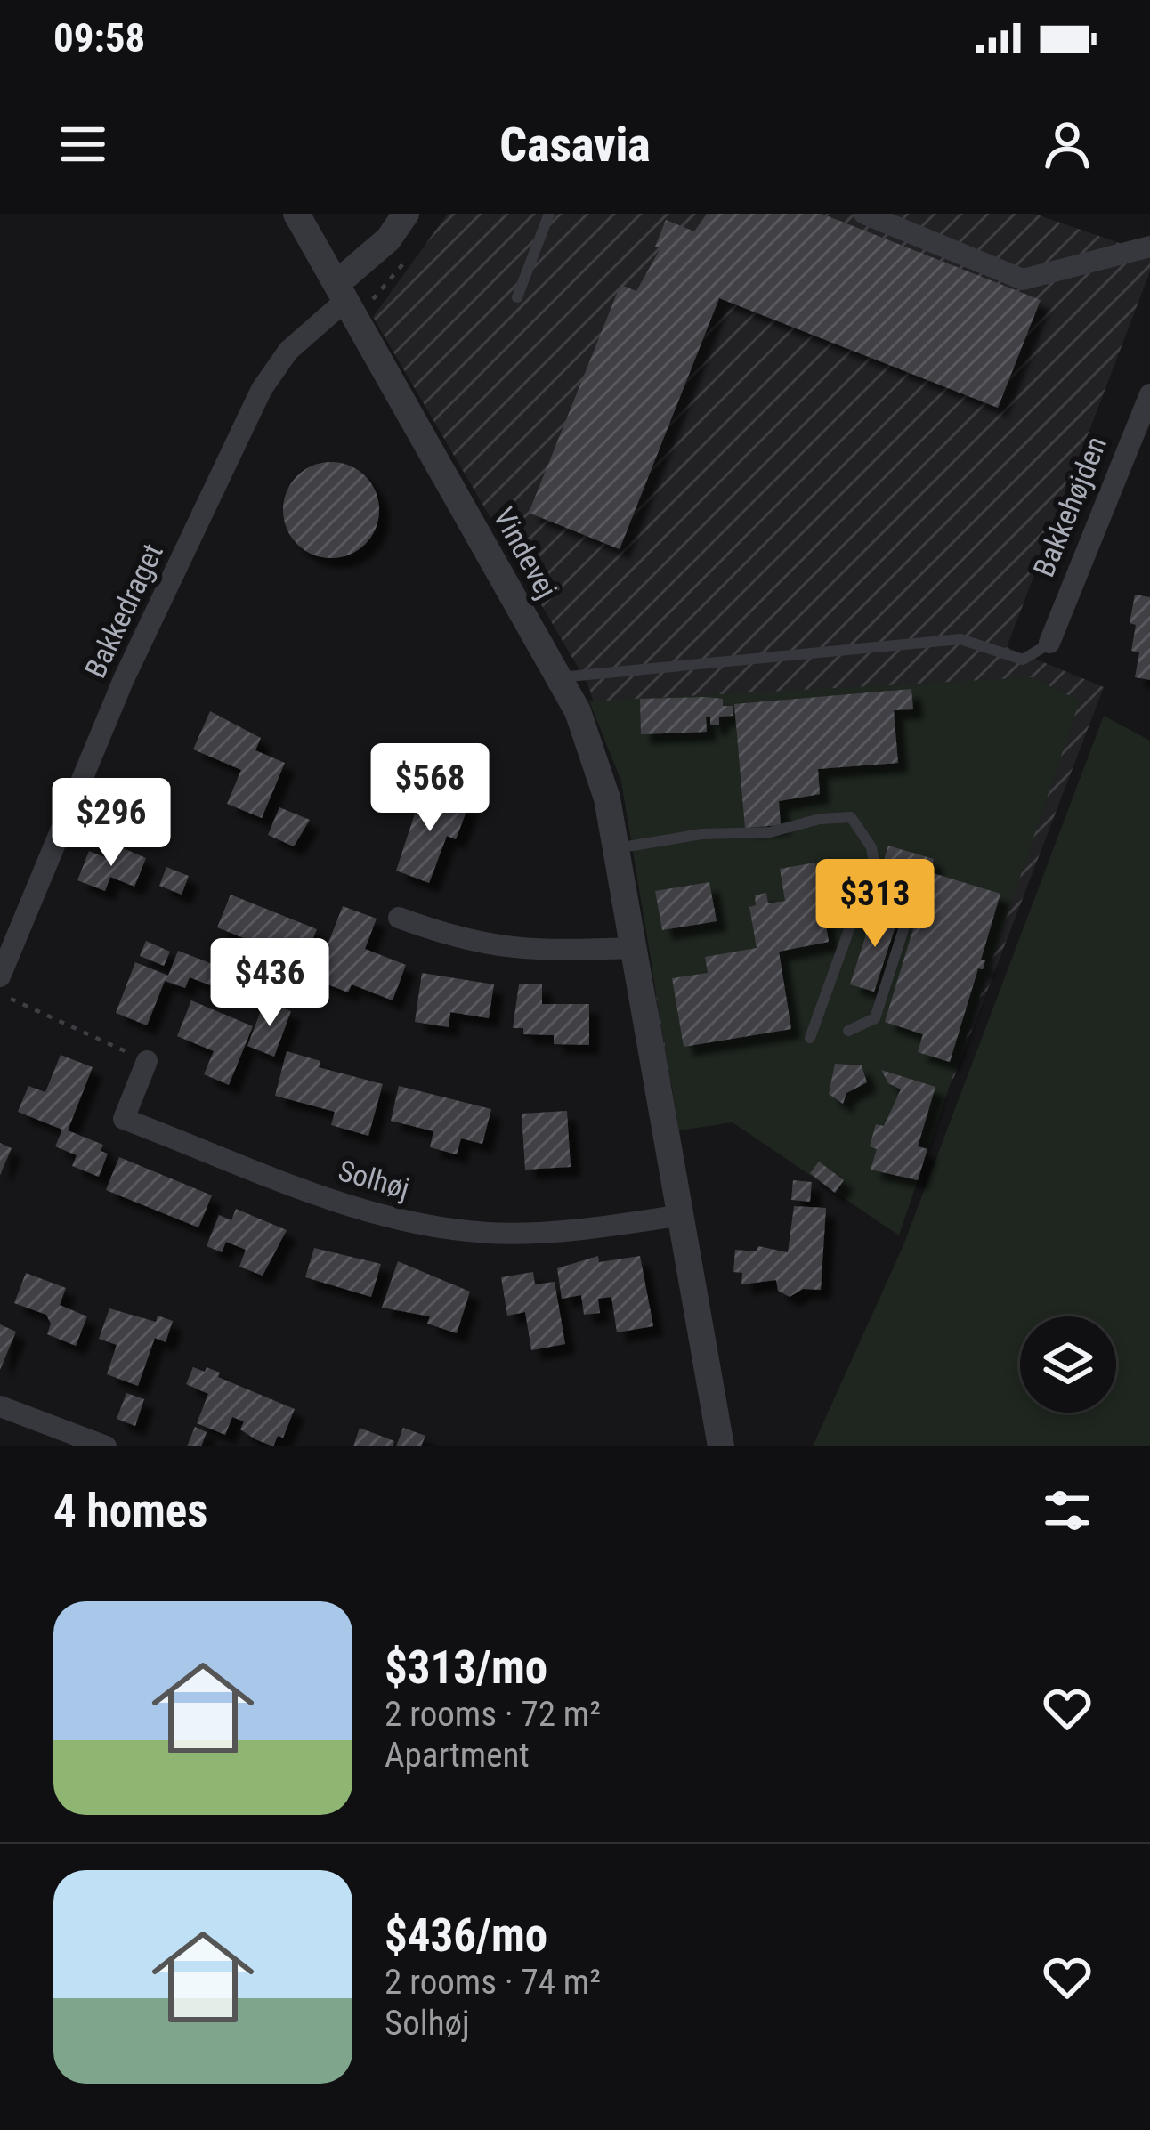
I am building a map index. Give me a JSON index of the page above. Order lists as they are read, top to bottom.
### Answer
{
  "streets": {
    "street": [
      "Bakkehøjden",
      "Vindevej",
      "Bakkedraget",
      "Solhøj"
    ]
  },
  "crossings": [
    ["Vindevej", "Bakkedraget"],
    ["Vindevej", "Solhøj"]
  ],
  "page": {
    "status": "09:58",
    "header": "Casavia",
    "price": [
      "$568",
      "$296",
      "$313",
      "$436"
    ],
    "heading": "4 homes",
    "list": [
      {
        "name": "$313/mo",
        "note": "2 rooms · 72 m² · Apartment"
      },
      {
        "name": "$436/mo",
        "note": "2 rooms · 74 m² · Solhøj"
      }
    ]
  }
}
